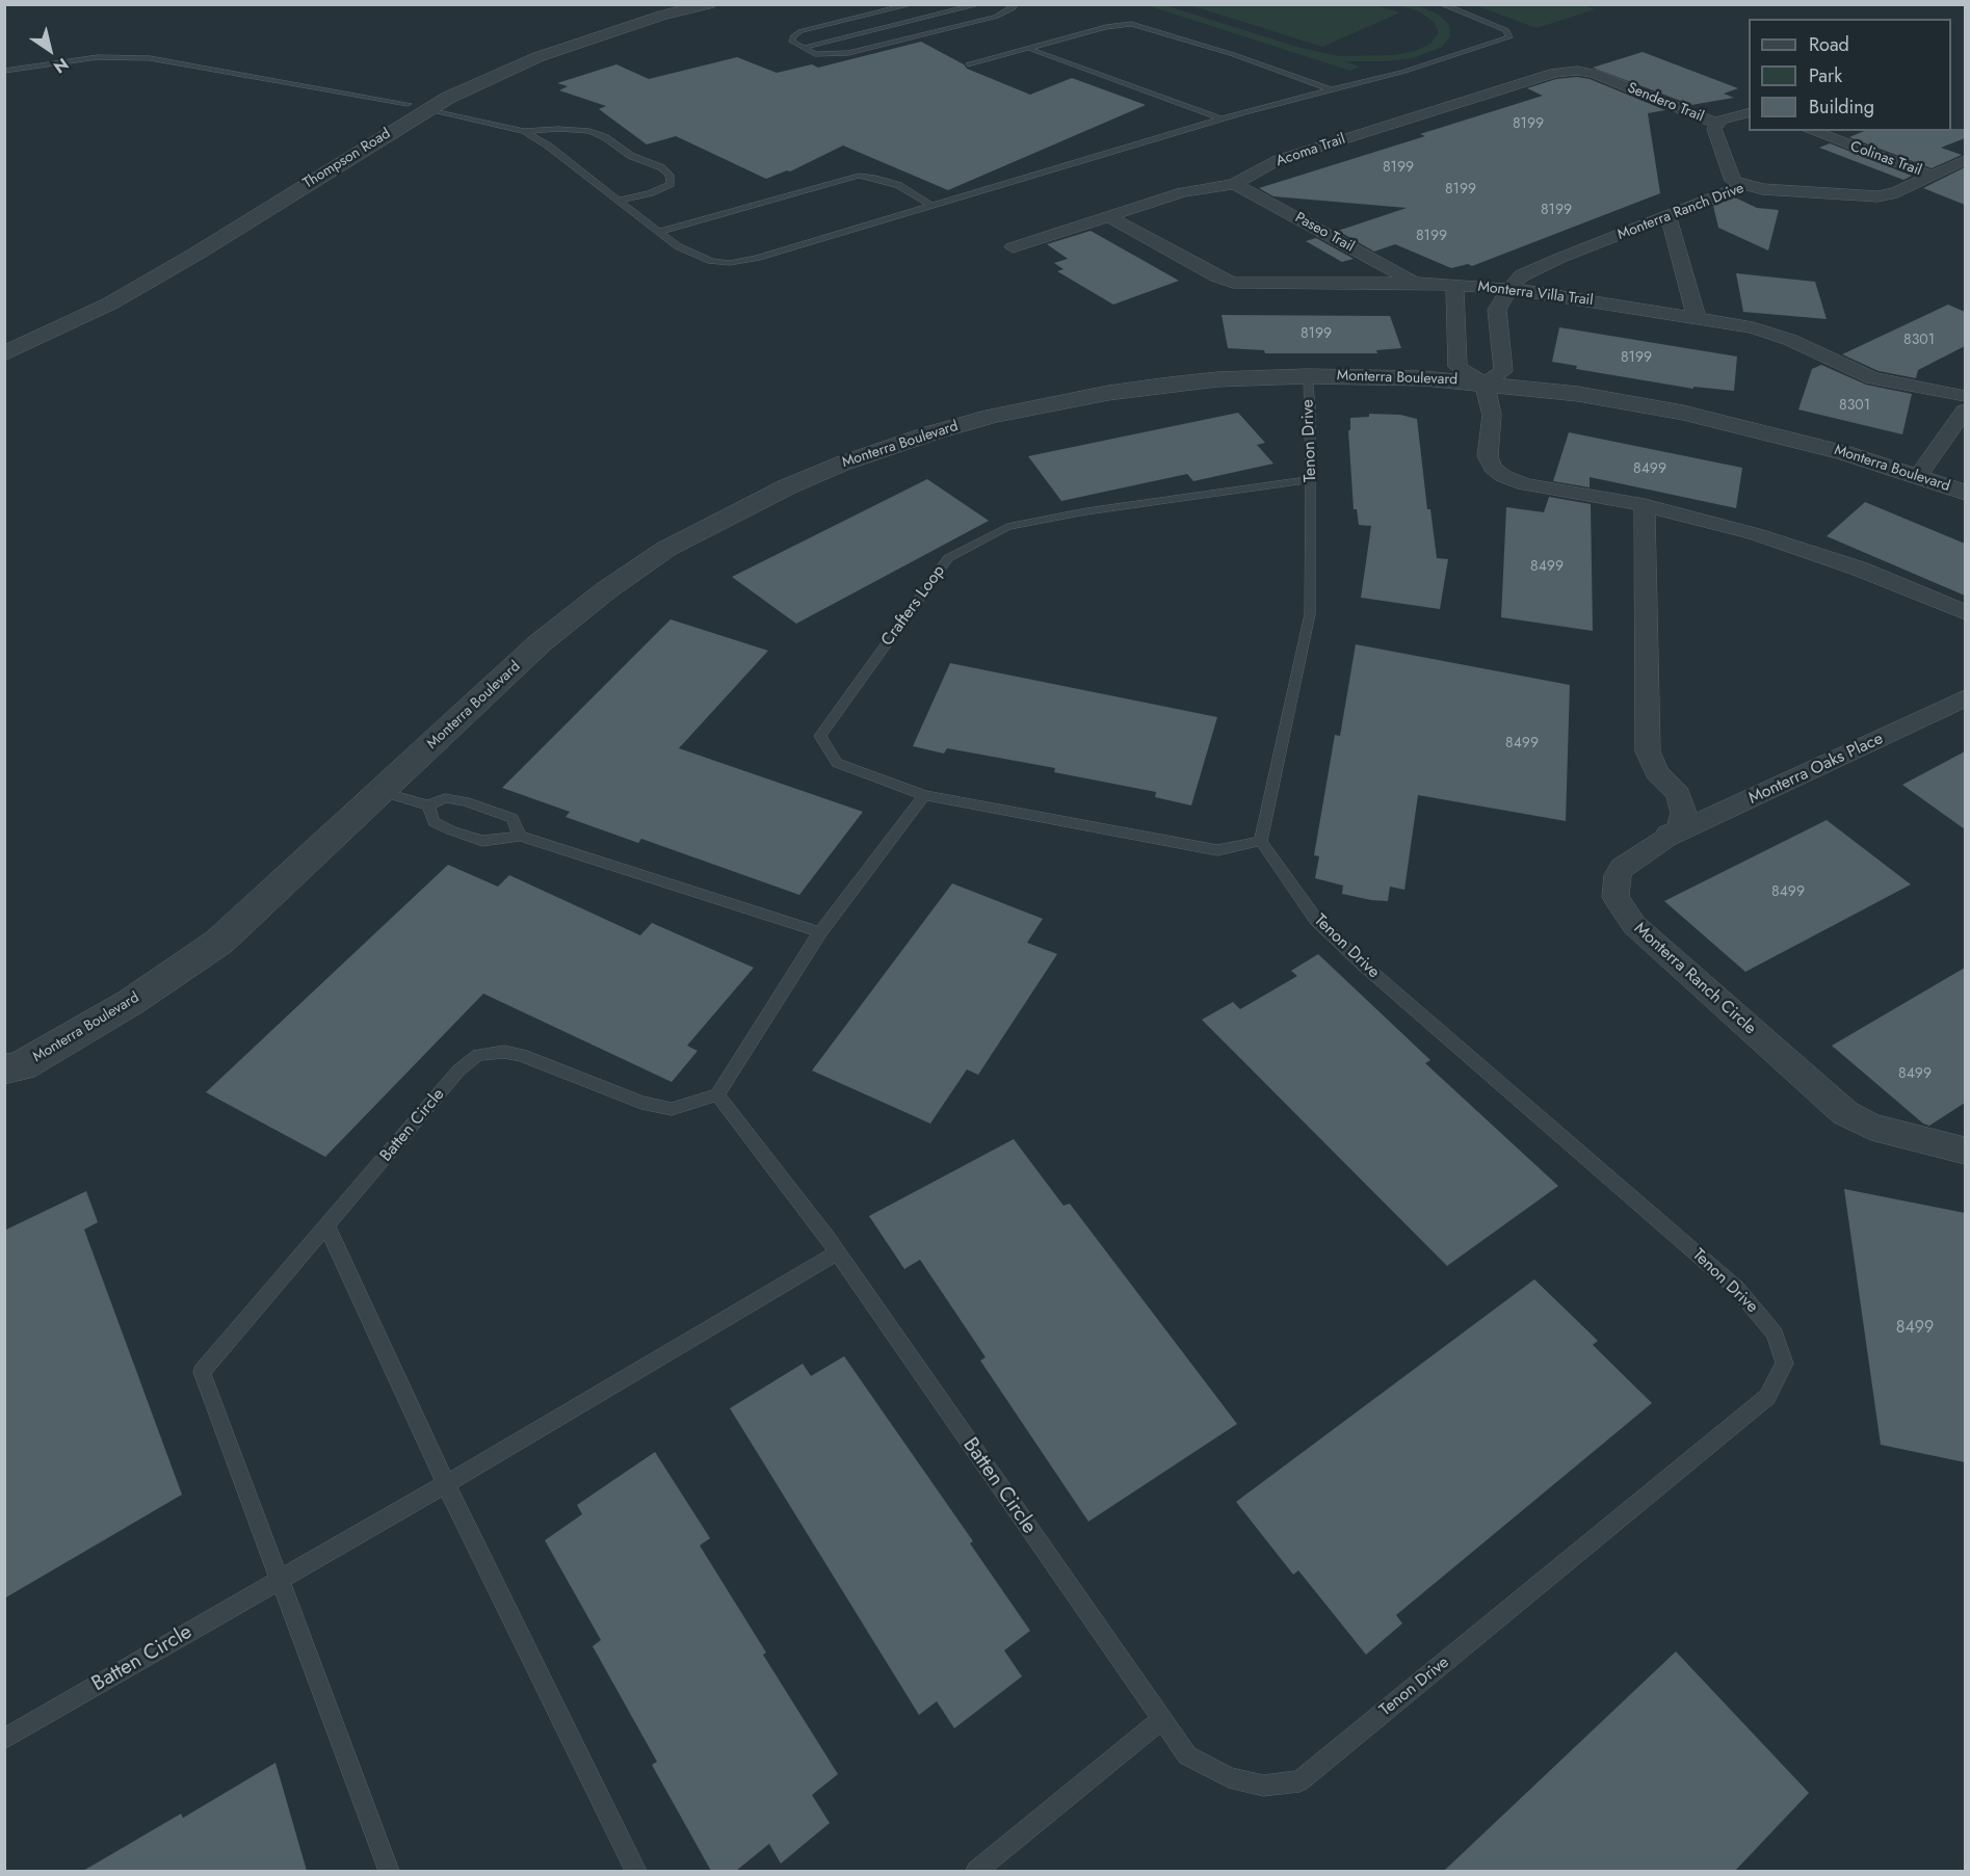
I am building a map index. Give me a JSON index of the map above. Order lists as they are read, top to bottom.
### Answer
{
  "streets": {
    "street": [
      "Sendero Trail",
      "Acoma Trail",
      "Thompson Road",
      "Colinas Trail",
      "Monterra Ranch Drive",
      "Paseo Trail",
      "Monterra Villa Trail",
      "Monterra Boulevard",
      "Monterra Oaks Place",
      "Monterra Ranch Circle"
    ],
    "lane": ["Tenon Drive", "Crafters Loop", "Batten Circle"]
  },
  "crossings": [
    ["Sendero Trail", "Acoma Trail"],
    ["Sendero Trail", "Monterra Ranch Drive"],
    ["Acoma Trail", "Paseo Trail"],
    ["Acoma Trail", "Monterra Villa Trail"],
    ["Colinas Trail", "Monterra Ranch Drive"],
    ["Monterra Ranch Drive", "Monterra Villa Trail"],
    ["Monterra Ranch Drive", "Monterra Boulevard"],
    ["Paseo Trail", "Monterra Villa Trail"],
    ["Monterra Boulevard", "Tenon Drive"],
    ["Tenon Drive", "Crafters Loop"],
    ["Tenon Drive", "Batten Circle"],
    ["Monterra Oaks Place", "Monterra Ranch Circle"]
  ],
  "house_numbers": [
    "8199",
    "8199",
    "8199",
    "8199",
    "8199",
    "8199",
    "8301",
    "8199",
    "8301",
    "8499",
    "8499",
    "8499",
    "8499",
    "8499",
    "8499"
  ],
  "legend": ["Road", "Park", "Building"],
  "north": "bottom right"
}
